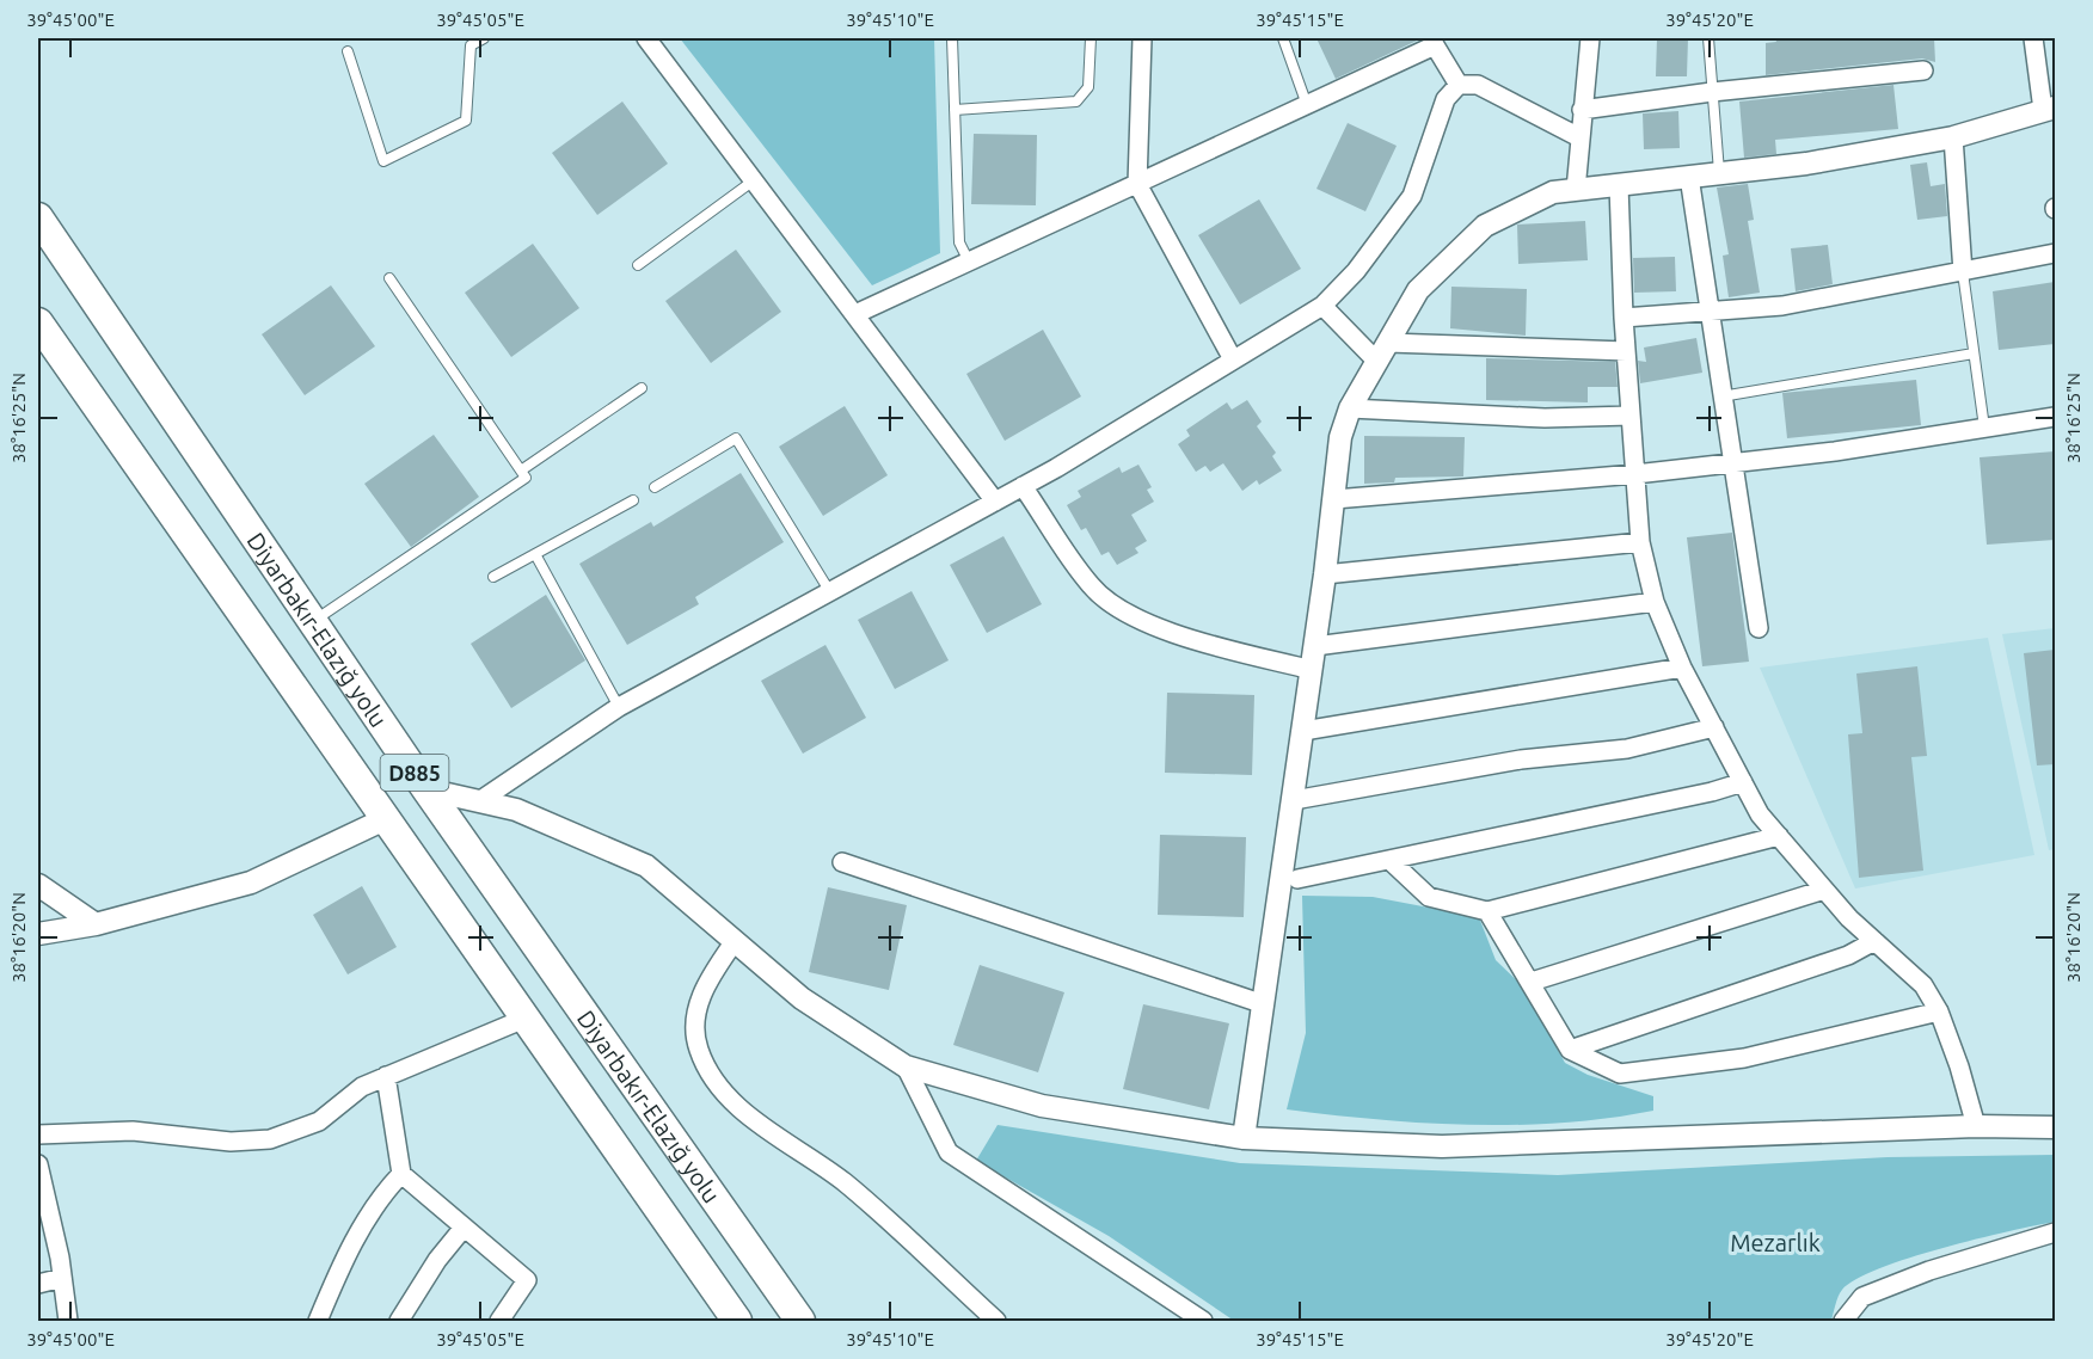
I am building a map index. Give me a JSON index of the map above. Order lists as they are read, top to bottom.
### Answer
{
  "streets": {
    "highway": ["Diyarbakır-Elazığ yolu", "D885"]
  },
  "parks": ["Mezarlık"],
  "coordinates": [
    "39°45'00\"E",
    "39°45'05\"E",
    "39°45'10\"E",
    "39°45'15\"E",
    "39°45'20\"E",
    "38°16'25\"N",
    "38°16'20\"N"
  ]
}
